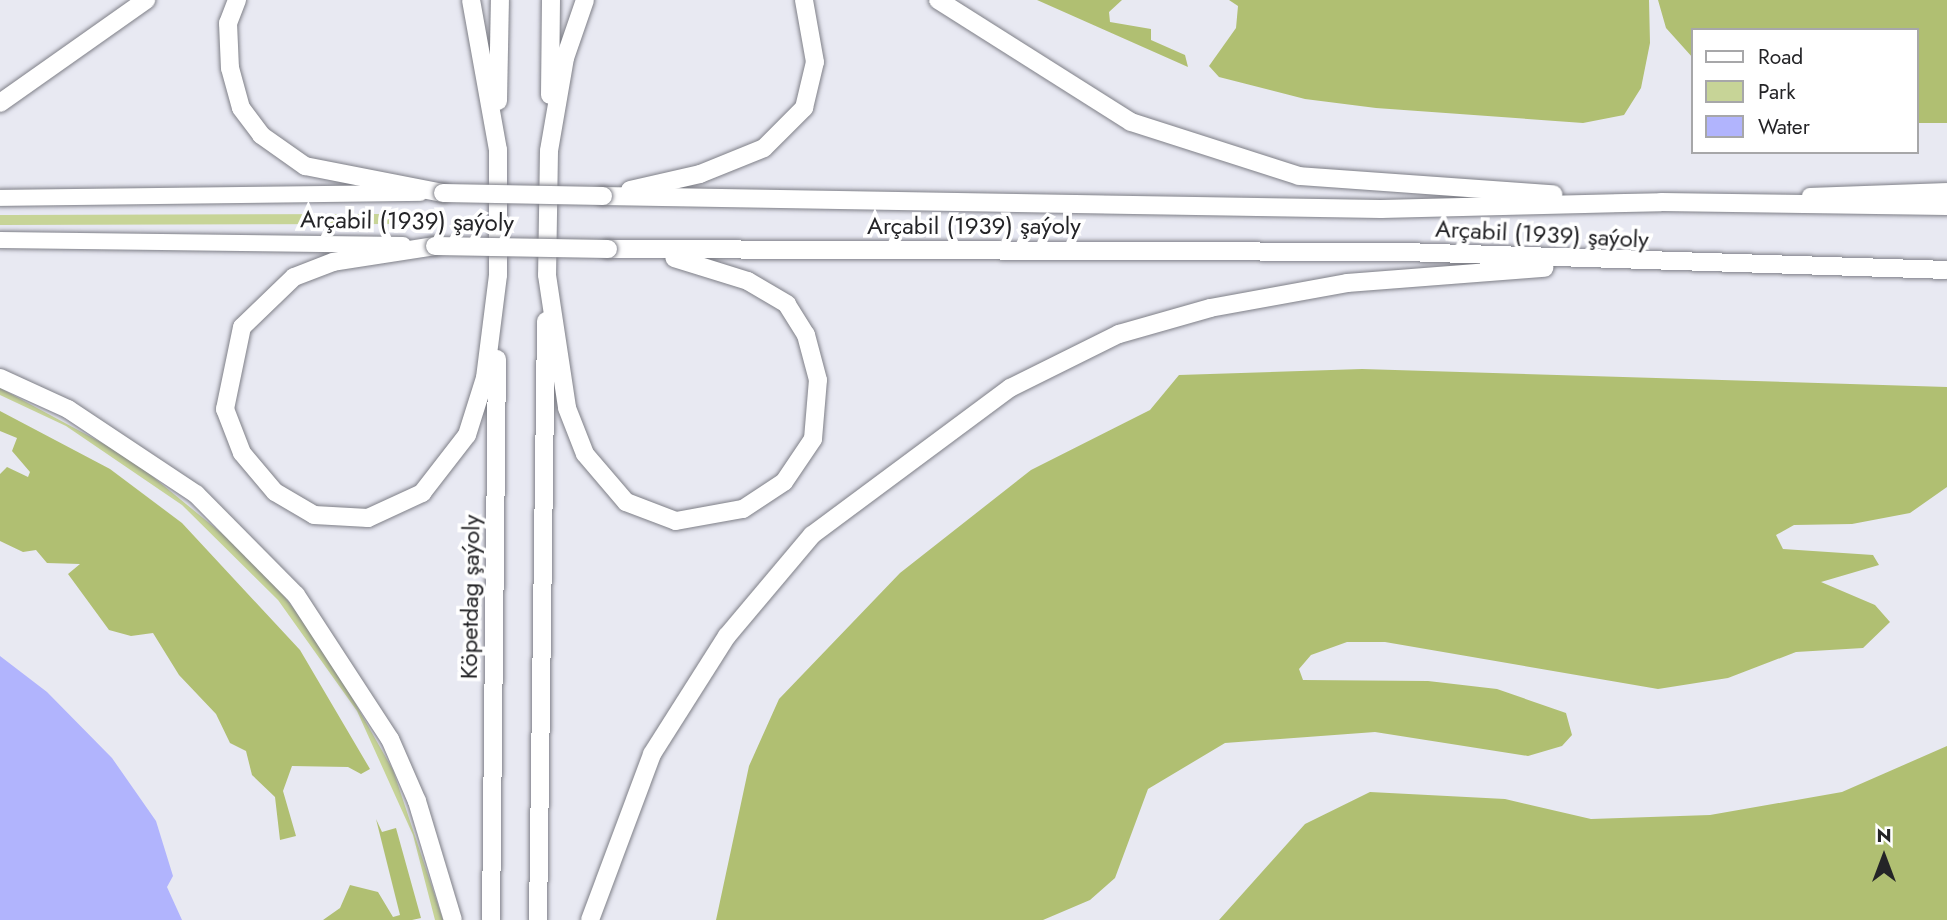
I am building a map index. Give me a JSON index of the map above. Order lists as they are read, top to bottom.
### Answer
{
  "streets": {
    "main road": ["Arçabil (1939) şaýoly", "Köpetdag şaýoly"]
  },
  "legend": ["Road", "Park", "Water"],
  "north": "top"
}
